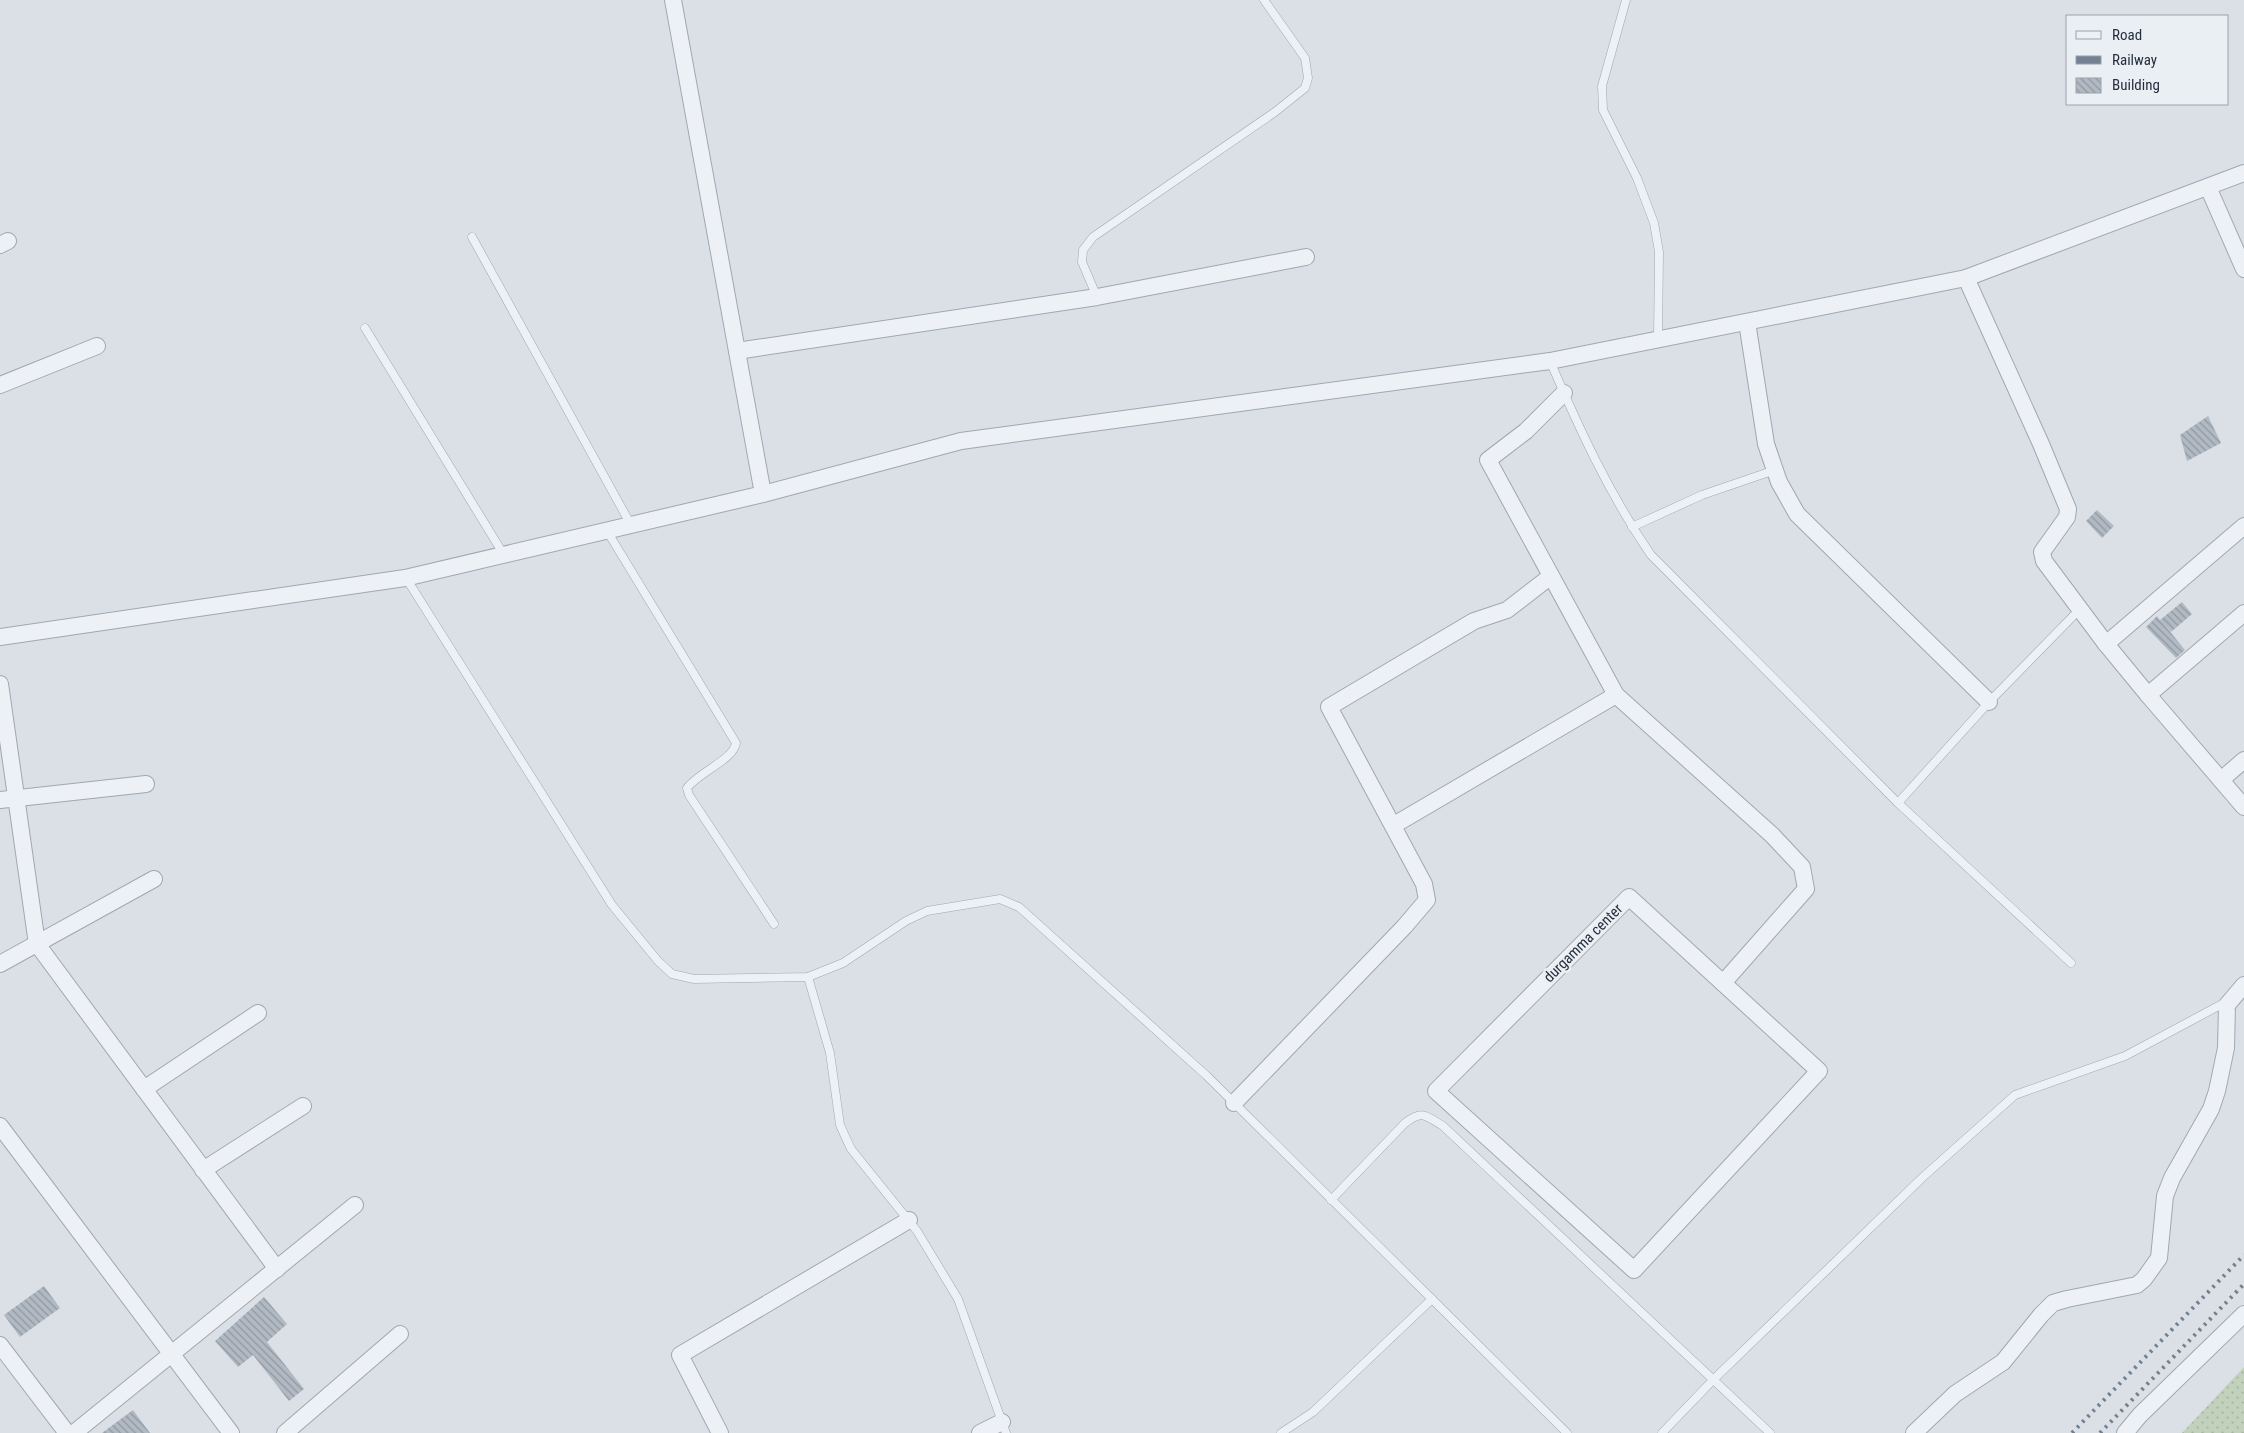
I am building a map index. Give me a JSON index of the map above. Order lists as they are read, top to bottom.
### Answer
{
  "streets": {
    "street": ["durgamma center"]
  },
  "legend": ["Road", "Railway", "Building"]
}
